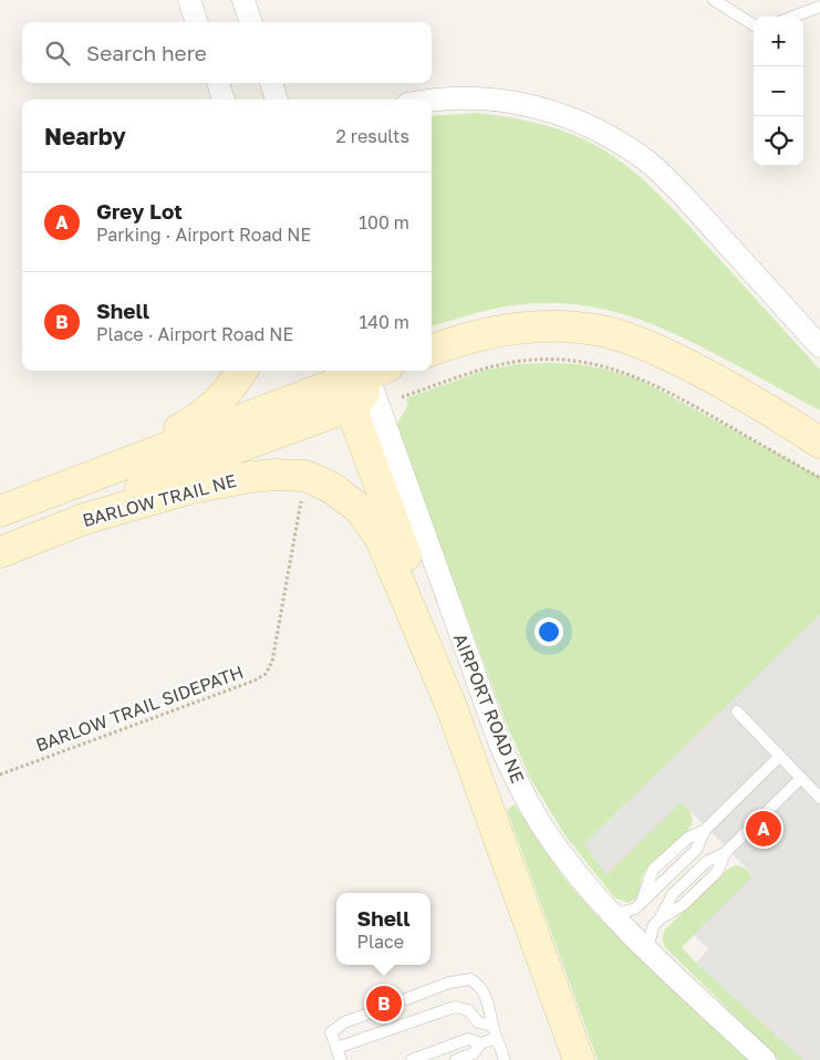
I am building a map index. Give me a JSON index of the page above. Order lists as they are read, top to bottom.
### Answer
{
  "streets": {
    "main road": ["BARLOW TRAIL NE", "AIRPORT ROAD NE"],
    "path": ["BARLOW TRAIL SIDEPATH"]
  },
  "crossings": [
    ["BARLOW TRAIL NE", "AIRPORT ROAD NE"]
  ],
  "page": {
    "map_buttons": ["+", "−"],
    "search": "Search here",
    "heading": ["Nearby", "2 results"],
    "list": [
      {
        "mark": "A",
        "name": "Grey Lot",
        "note": "Parking · Airport Road NE",
        "value": "100 m"
      },
      {
        "mark": "B",
        "name": "Shell",
        "note": "Place · Airport Road NE",
        "value": "140 m"
      }
    ],
    "pins": ["A", "B"],
    "popup": ["Shell", "Place"]
  }
}
